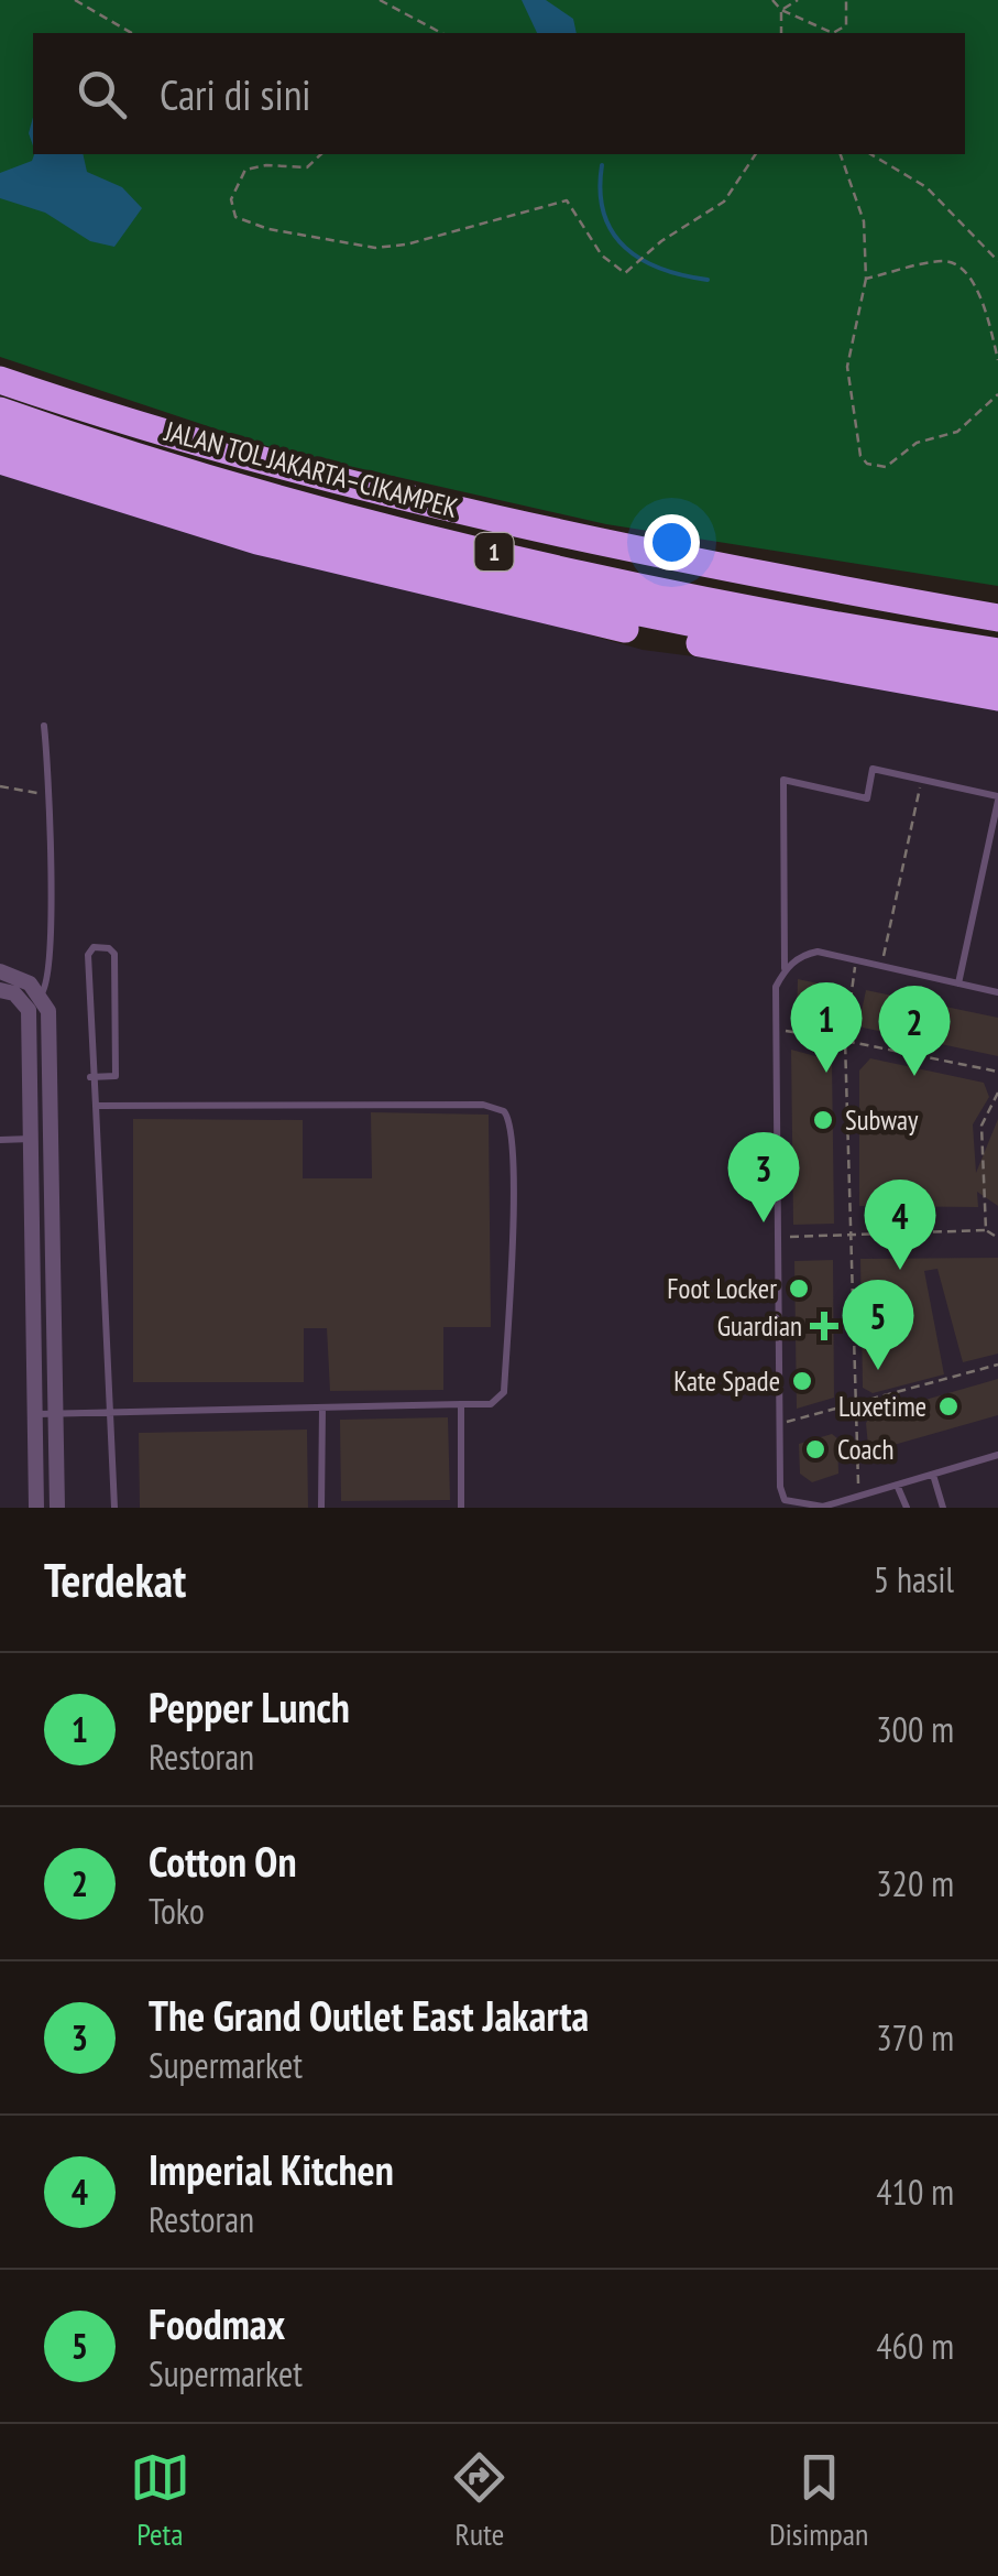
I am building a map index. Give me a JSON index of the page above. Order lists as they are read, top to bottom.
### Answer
{
  "streets": {
    "highway": ["JALAN TOL JAKARTA–CIKAMPEK", "1"]
  },
  "places": {
    "other": [
      "Subway",
      "Foot Locker",
      "Kate Spade",
      "Luxetime",
      "Coach"
    ],
    "health": ["Guardian"]
  },
  "page": {
    "search": "Cari di sini",
    "pins": [
      "1",
      "2",
      "3",
      "4",
      "5"
    ],
    "heading": ["Terdekat", "5 hasil"],
    "list": [
      {
        "mark": "1",
        "name": "Pepper Lunch",
        "note": "Restoran",
        "value": "300 m"
      },
      {
        "mark": "2",
        "name": "Cotton On",
        "note": "Toko",
        "value": "320 m"
      },
      {
        "mark": "3",
        "name": "The Grand Outlet East Jakarta",
        "note": "Supermarket",
        "value": "370 m"
      },
      {
        "mark": "4",
        "name": "Imperial Kitchen",
        "note": "Restoran",
        "value": "410 m"
      },
      {
        "mark": "5",
        "name": "Foodmax",
        "note": "Supermarket",
        "value": "460 m"
      }
    ],
    "nav": ["Peta", "Rute", "Disimpan"]
  }
}
